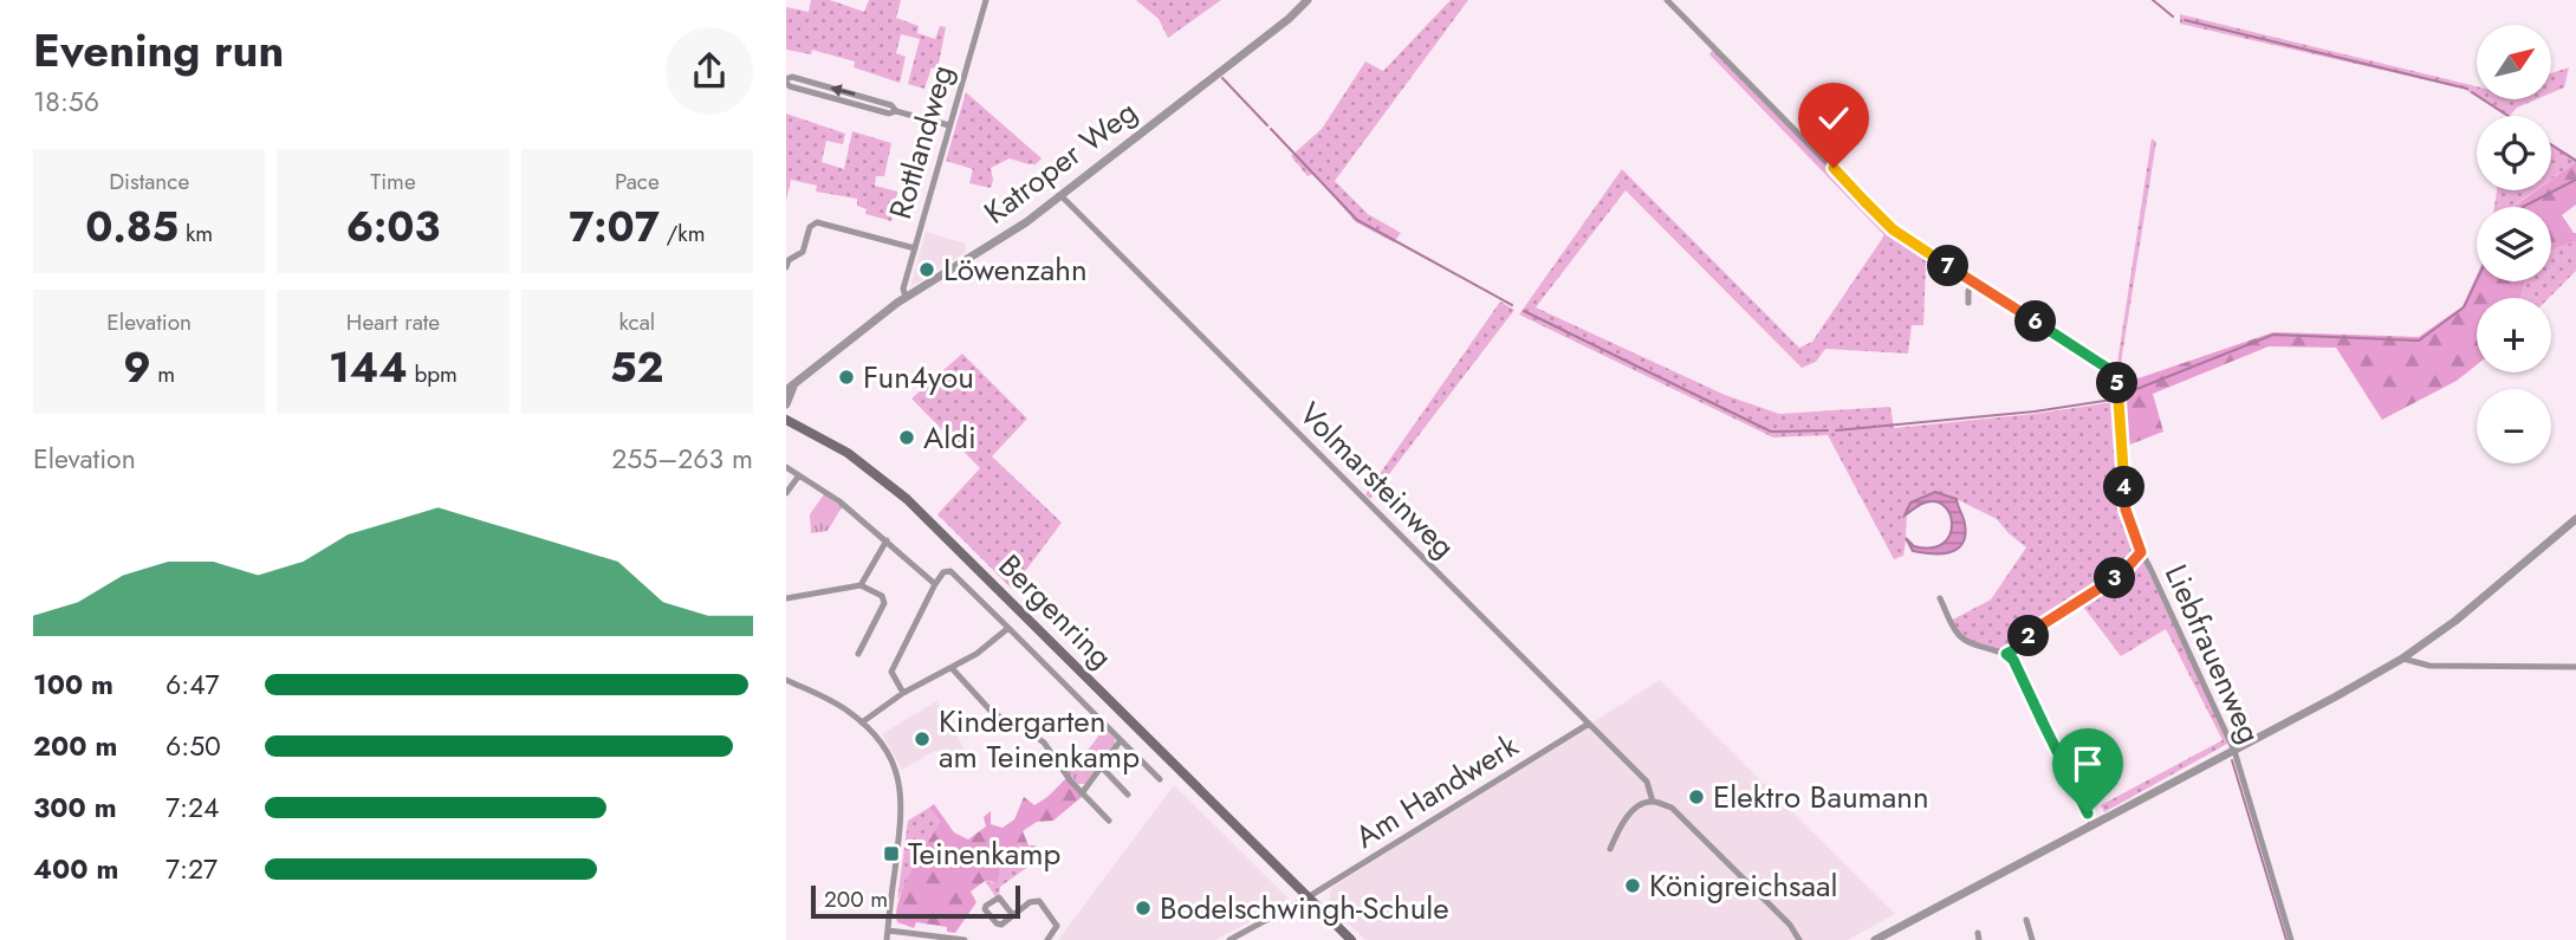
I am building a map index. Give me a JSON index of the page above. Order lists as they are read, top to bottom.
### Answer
{
  "streets": {
    "main road": ["Bergenring"],
    "street": [
      "Rottlandweg",
      "Katroper Weg",
      "Volmarsteinweg",
      "Liebfrauenweg",
      "Am Handwerk"
    ]
  },
  "crossings": [
    ["Rottlandweg", "Katroper Weg"],
    ["Katroper Weg", "Volmarsteinweg"],
    ["Volmarsteinweg", "Am Handwerk"],
    ["Bergenring", "Am Handwerk"]
  ],
  "places": {
    "other": [
      "Löwenzahn",
      "Fun4you",
      "Aldi",
      "Kindergarten am Teinenkamp",
      "Elektro Baumann",
      "Königreichsaal",
      "Bodelschwingh-Schule"
    ],
    "transit": ["Teinenkamp"]
  },
  "scale_bar": "200 m",
  "north": "top right",
  "page": {
    "heading": ["Evening run", "18:56"],
    "map_buttons": ["+", "−"],
    "stats": [
      ["Distance", "0.85 km"],
      ["Time", "6:03"],
      ["Pace", "7:07 /km"],
      ["Elevation", "9 m"],
      ["Heart rate", "144 bpm"],
      ["kcal", "52"]
    ],
    "pins": [
      "7",
      "6",
      "5",
      "4",
      "3",
      "2"
    ],
    "chart": ["Elevation", "255–263 m"],
    "list": [
      {
        "name": "100 m",
        "note": "6:47"
      },
      {
        "name": "200 m",
        "note": "6:50"
      },
      {
        "name": "300 m",
        "note": "7:24"
      },
      {
        "name": "400 m",
        "note": "7:27"
      }
    ],
    "scale": "200 m"
  }
}
